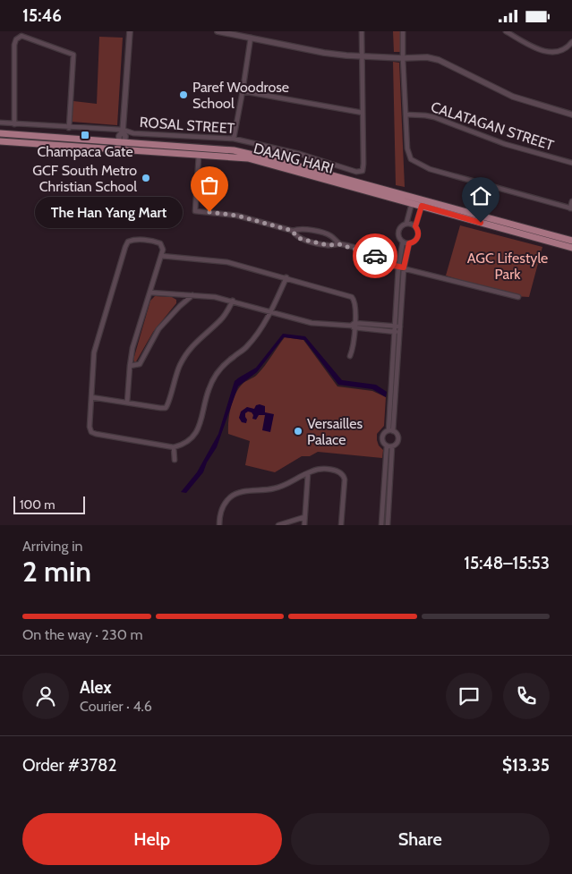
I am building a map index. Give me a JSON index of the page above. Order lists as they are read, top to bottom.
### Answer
{
  "streets": {
    "main road": ["DAANG HARI"],
    "street": ["ROSAL STREET", "CALATAGAN STREET"]
  },
  "crossings": [
    ["ROSAL STREET", "DAANG HARI"]
  ],
  "parks": ["AGC Lifestyle Park"],
  "places": {
    "other": [
      "Paref Woodrose School",
      "GCF South Metro Christian School",
      "The Han Yang Mart",
      "Versailles Palace"
    ],
    "transit": ["Champaca Gate"]
  },
  "scale_bar": "100 m",
  "page": {
    "status": "15:46",
    "bubble": "The Han Yang Mart",
    "scale": "100 m",
    "heading": ["2 min", "Arriving in", "15:48–15:53"],
    "panel": [
      "Alex",
      "Courier · 4.6",
      "Order #3782",
      "$13.35"
    ],
    "bar": "On the way · 230 m",
    "buttons": ["Help", "Share"]
  }
}
